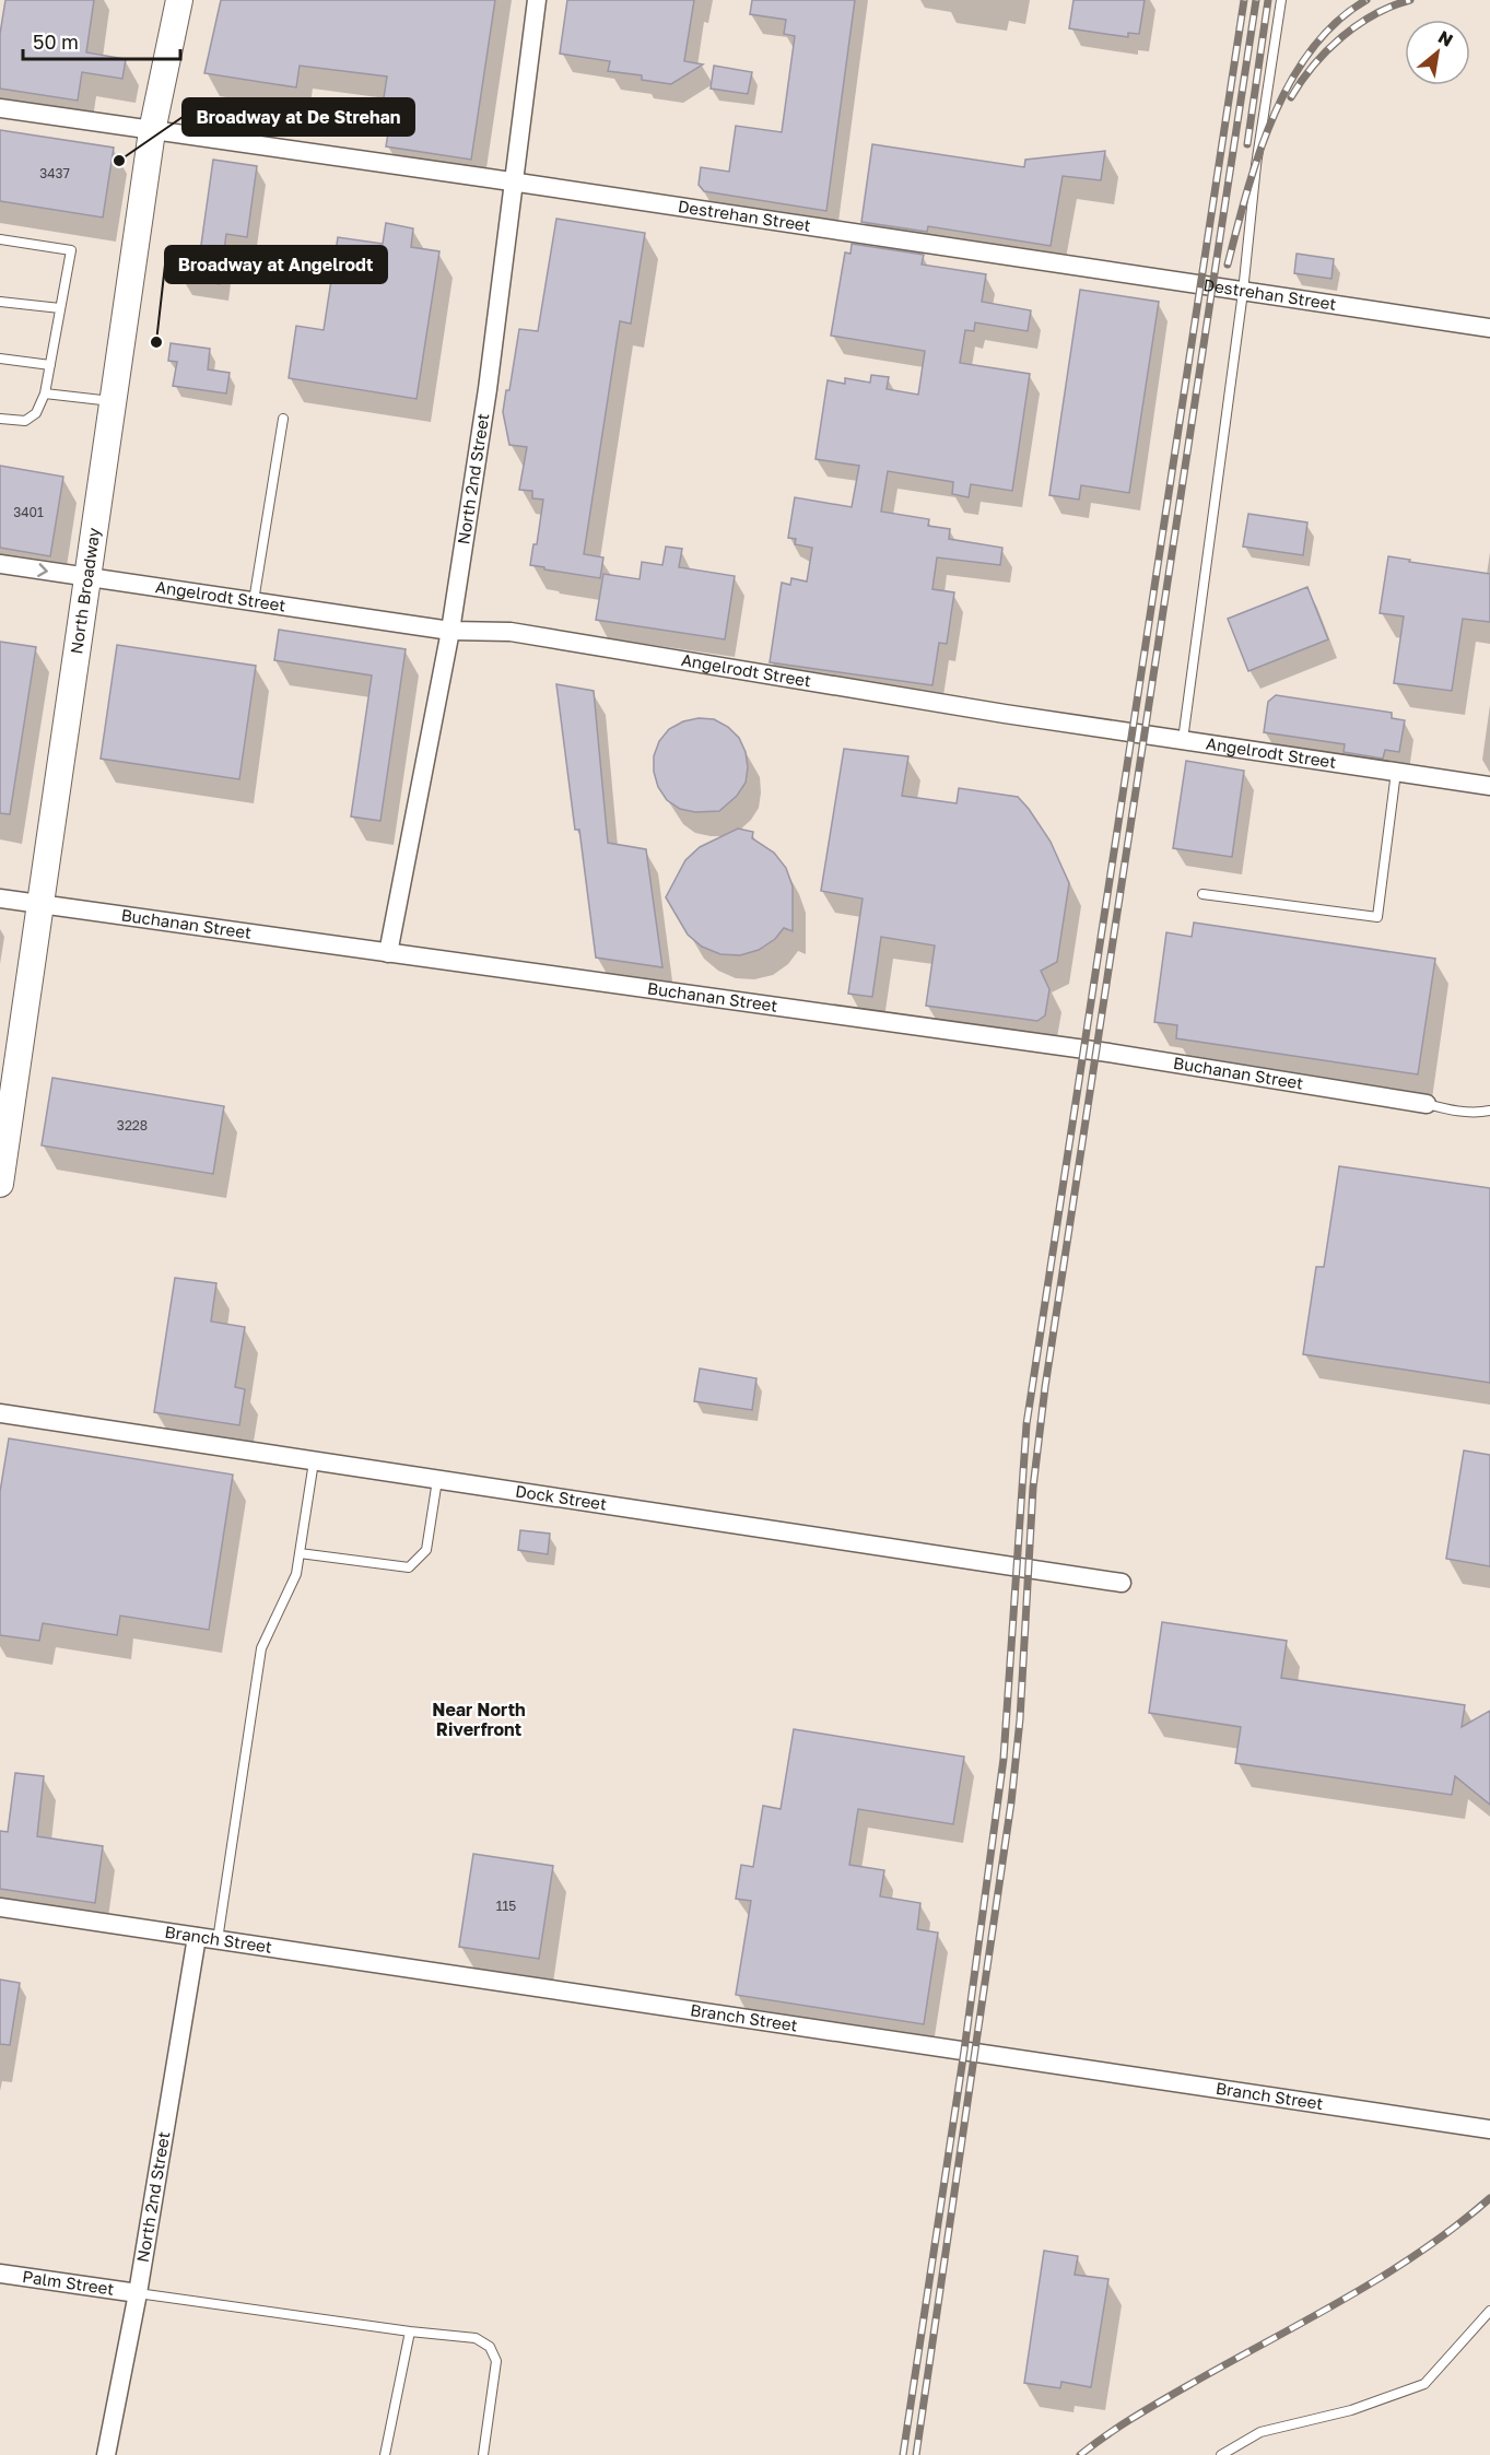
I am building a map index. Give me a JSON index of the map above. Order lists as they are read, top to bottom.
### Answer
{
  "streets": {
    "main road": ["North Broadway"],
    "street": [
      "Destrehan Street",
      "North 2nd Street",
      "Angelrodt Street",
      "Buchanan Street",
      "Dock Street",
      "Branch Street",
      "Palm Street"
    ]
  },
  "crossings": [
    ["Destrehan Street", "North 2nd Street"],
    ["Destrehan Street", "North Broadway"],
    ["North 2nd Street", "Angelrodt Street"],
    ["North 2nd Street", "Buchanan Street"],
    ["North 2nd Street", "Branch Street"],
    ["North 2nd Street", "Palm Street"],
    ["North Broadway", "Angelrodt Street"],
    ["North Broadway", "Buchanan Street"]
  ],
  "districts": ["Near North Riverfront"],
  "places": ["Broadway at De Strehan", "Broadway at Angelrodt"],
  "house_numbers": [
    "3437",
    "3401",
    "3228",
    "115"
  ],
  "scale_bar": "50 m",
  "north": "top right"
}
